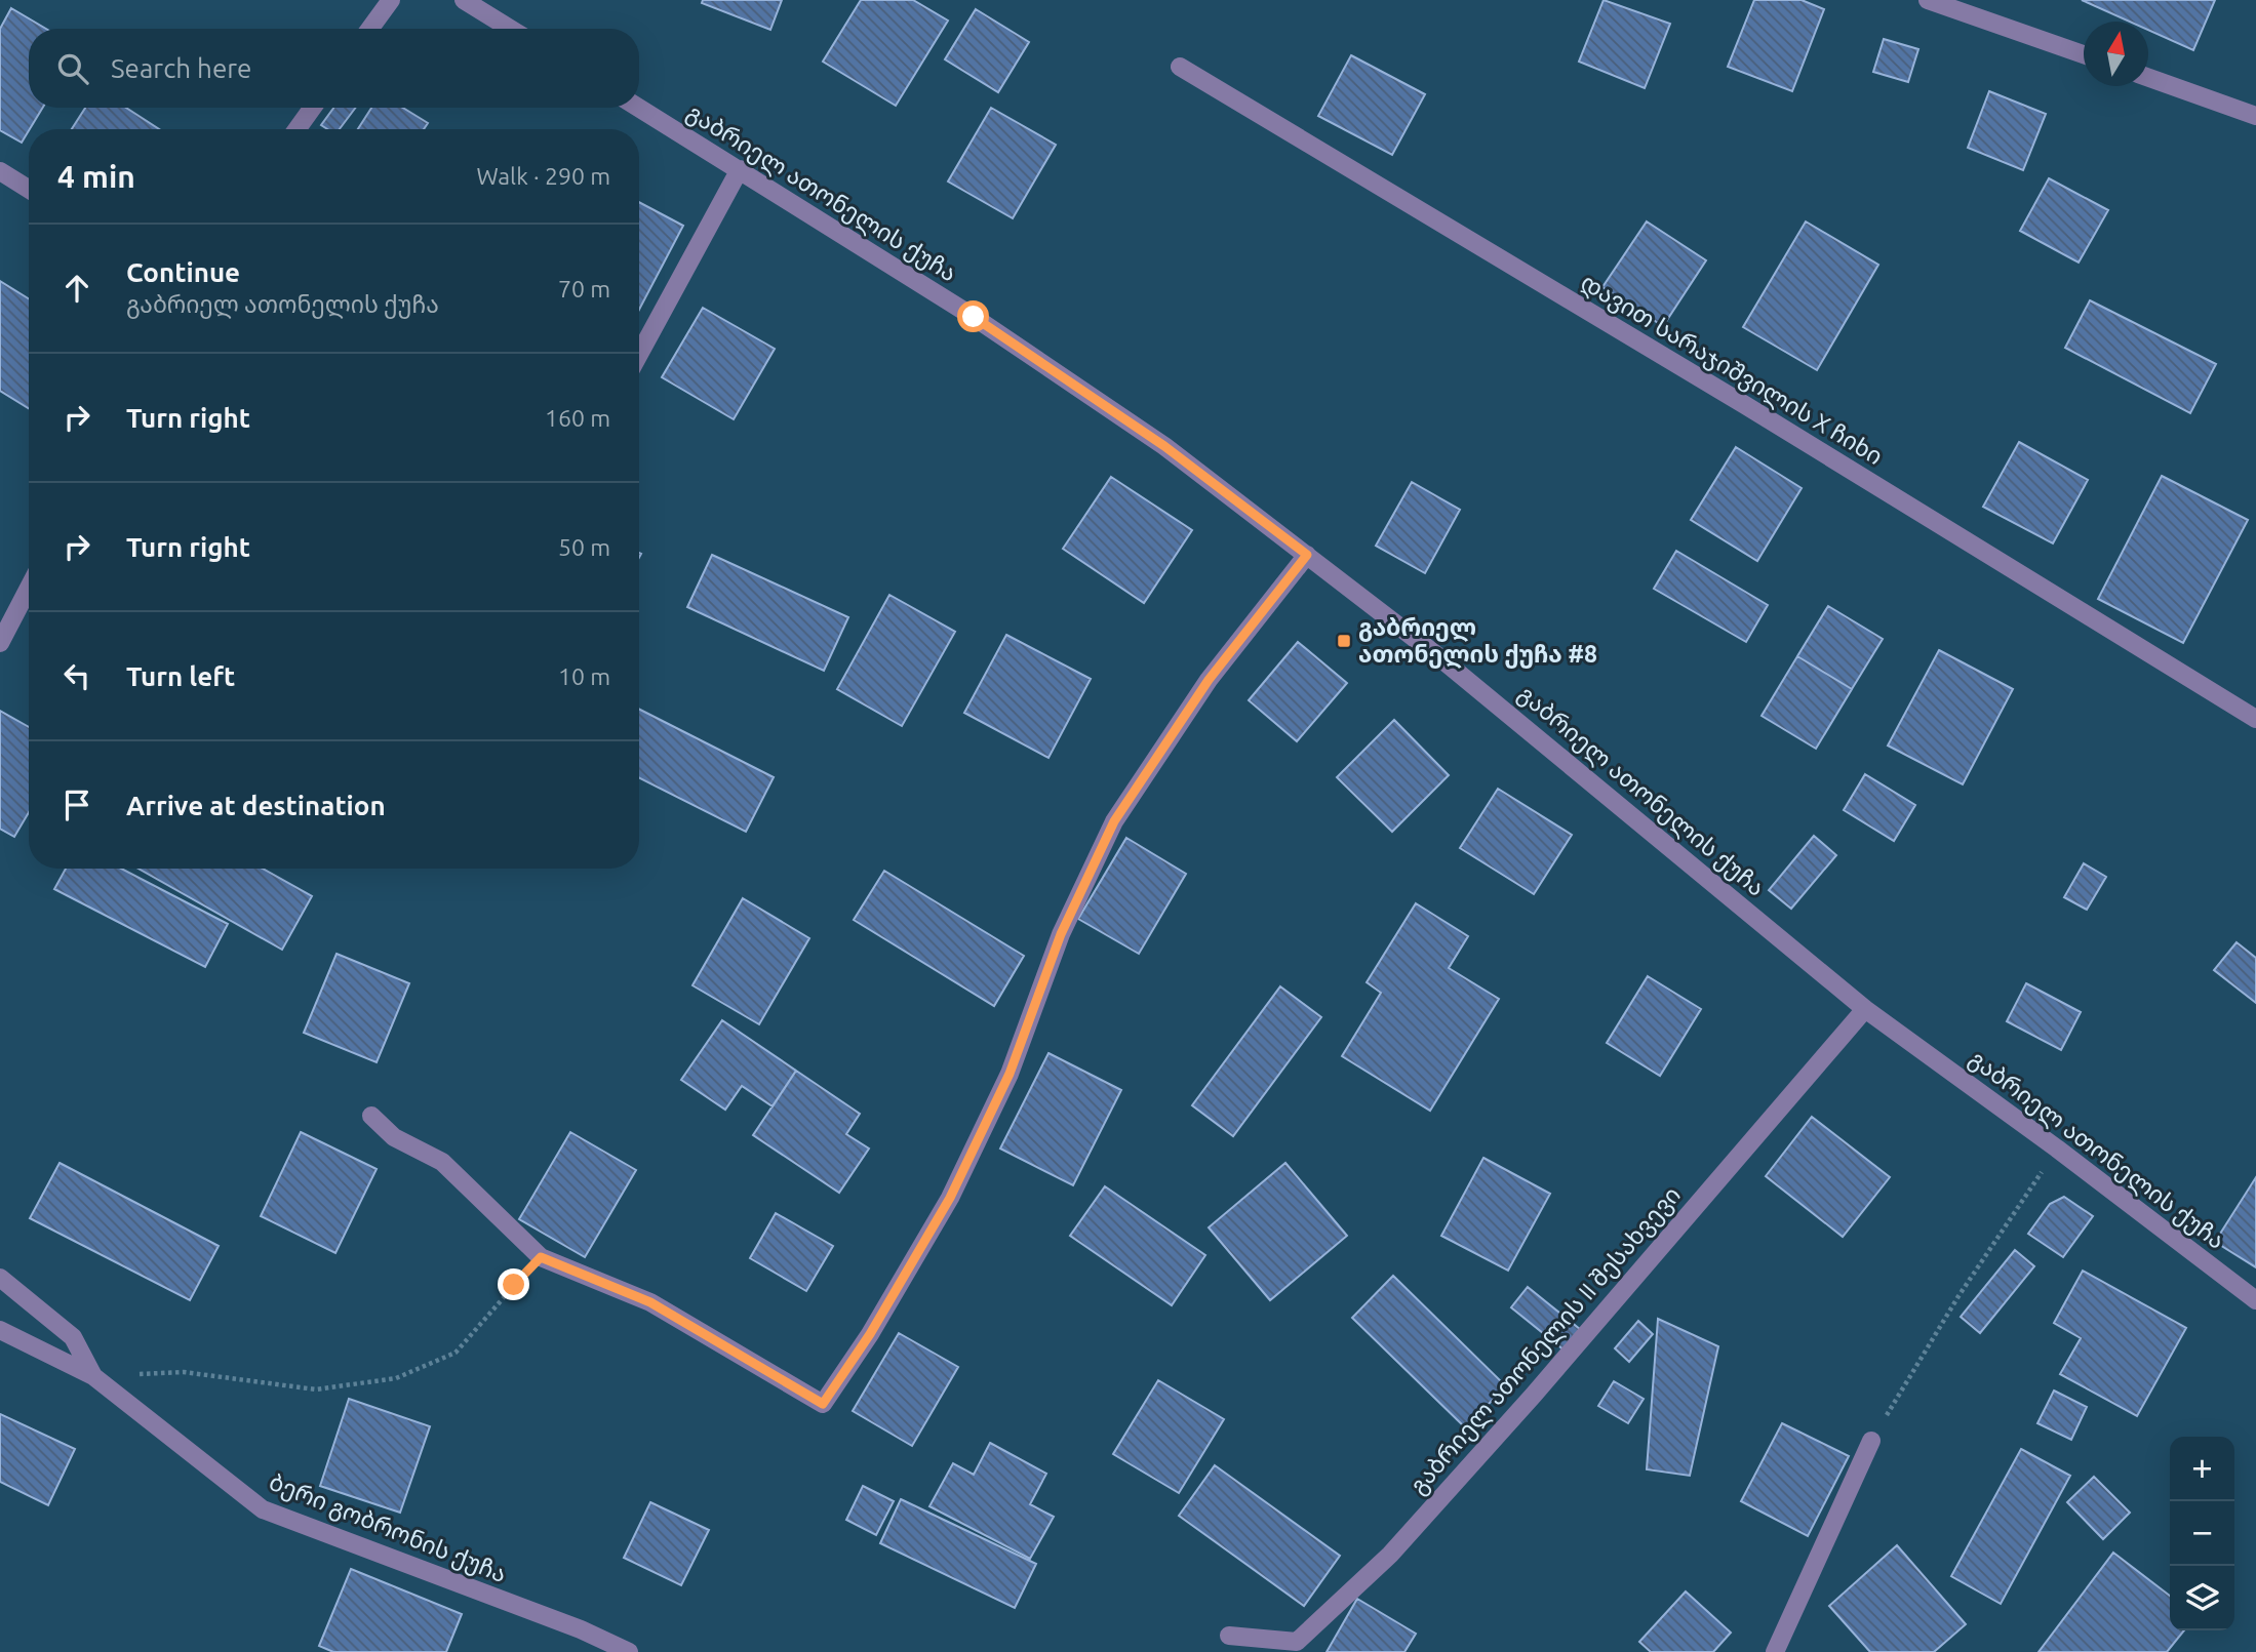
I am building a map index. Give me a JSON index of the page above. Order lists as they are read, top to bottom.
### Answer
{
  "streets": {
    "street": [
      "გაბრიელ ათონელის ქუჩა",
      "დავით სარაჯიშვილის X ჩიხი",
      "გაბრიელ ათონელის II შესახვევი",
      "ბერი გობრონის ქუჩა"
    ]
  },
  "crossings": [
    ["გაბრიელ ათონელის ქუჩა", "გაბრიელ ათონელის II შესახვევი"]
  ],
  "places": {
    "transit": ["გაბრიელ ათონელის ქუჩა #8"]
  },
  "north": "top",
  "page": {
    "search": "Search here",
    "heading": ["4 min", "Walk · 290 m"],
    "list": [
      ["Continue", "გაბრიელ ათონელის ქუჩა", "70 m"],
      ["Turn right", "160 m"],
      ["Turn right", "50 m"],
      ["Turn left", "10 m"],
      "Arrive at destination"
    ],
    "map_buttons": ["+", "−"]
  }
}
